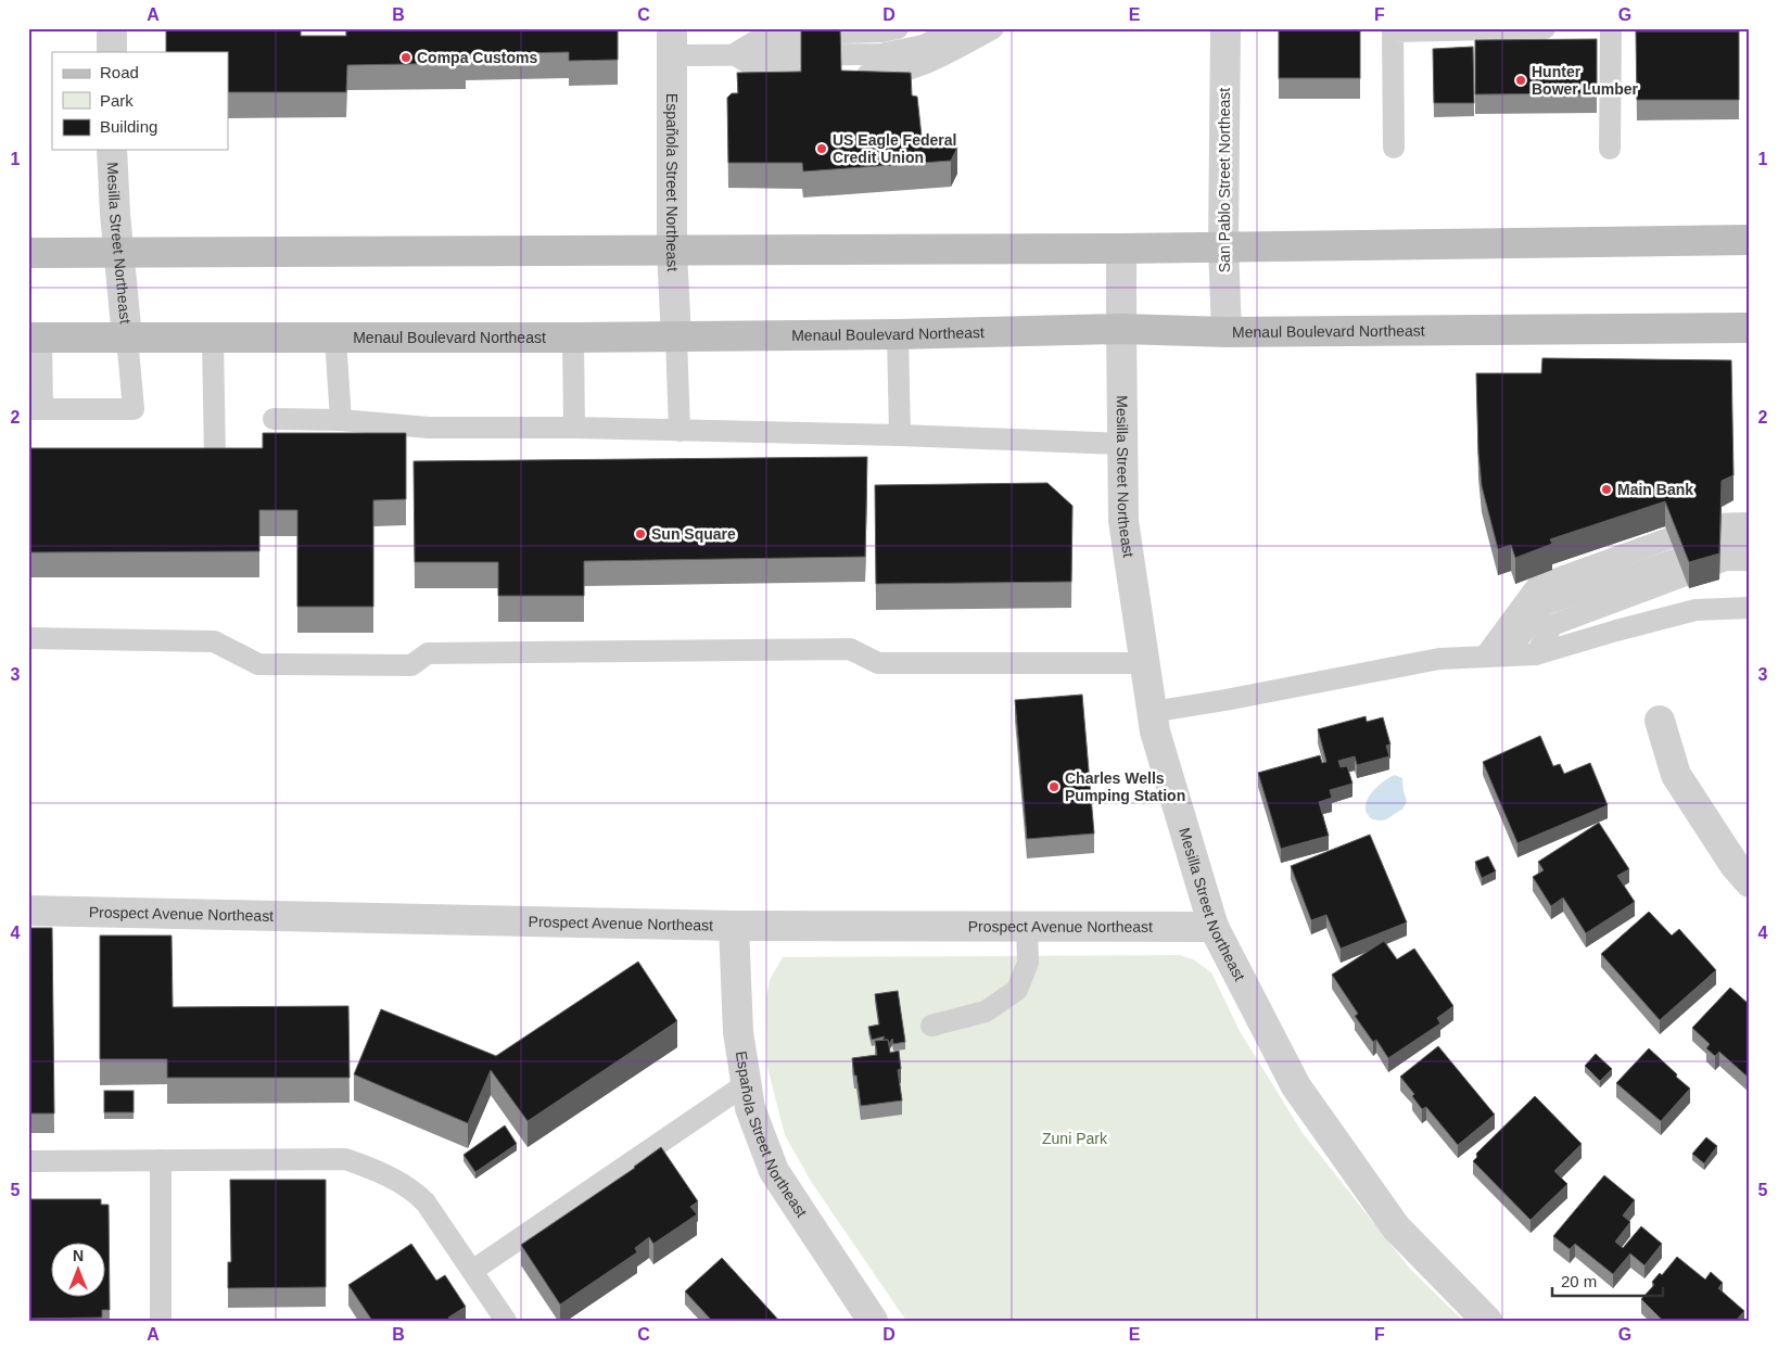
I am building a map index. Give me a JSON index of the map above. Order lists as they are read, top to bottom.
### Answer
{
  "streets": {
    "main road": ["Menaul Boulevard Northeast"],
    "street": [
      "San Pablo Street Northeast",
      "Española Street Northeast",
      "Mesilla Street Northeast",
      "Prospect Avenue Northeast"
    ]
  },
  "crossings": [
    ["San Pablo Street Northeast", "Menaul Boulevard Northeast"],
    ["Española Street Northeast", "Menaul Boulevard Northeast"],
    ["Española Street Northeast", "Prospect Avenue Northeast"],
    ["Mesilla Street Northeast", "Menaul Boulevard Northeast"],
    ["Mesilla Street Northeast", "Prospect Avenue Northeast"]
  ],
  "parks": ["Zuni Park"],
  "places": [
    "Compa Customs",
    "Hunter Bower Lumber",
    "US Eagle Federal Credit Union",
    "Main Bank",
    "Sun Square",
    "Charles Wells Pumping Station"
  ],
  "legend": ["Road", "Park", "Building"],
  "scale_bar": "20 m",
  "north": "top",
  "grid": {
    "columns": [
      "A",
      "B",
      "C",
      "D",
      "E",
      "F",
      "G"
    ],
    "rows": [
      "1",
      "2",
      "3",
      "4",
      "5"
    ]
  }
}
